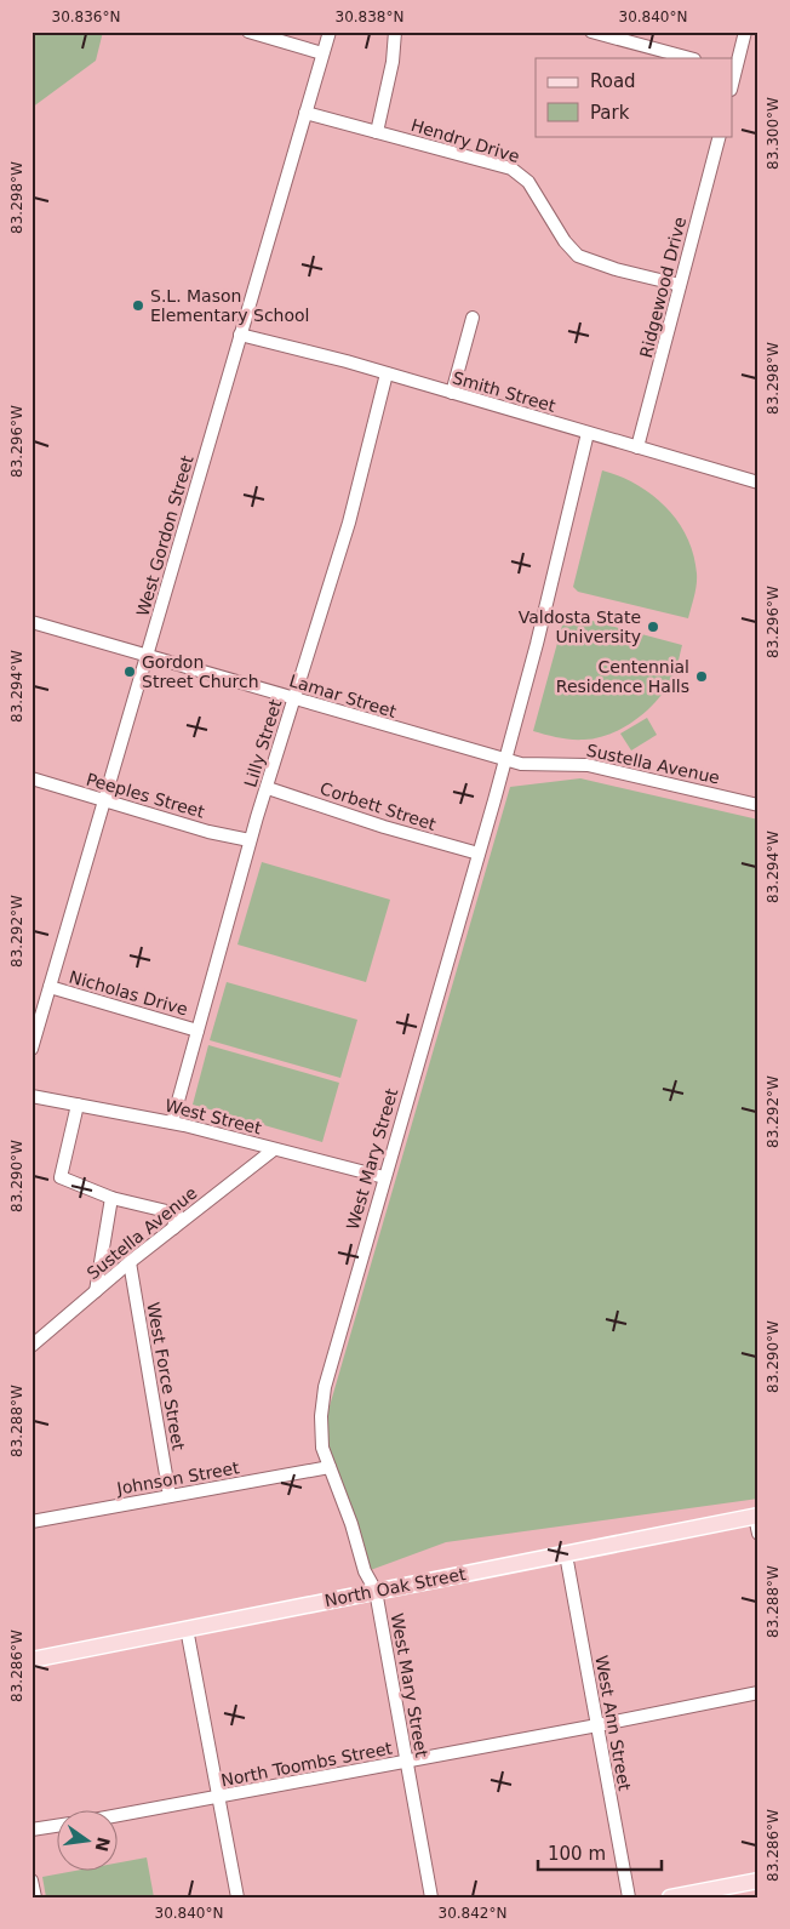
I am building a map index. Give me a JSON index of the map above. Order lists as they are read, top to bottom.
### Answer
{
  "streets": {
    "main road": ["North Oak Street"],
    "street": [
      "Hendry Drive",
      "Ridgewood Drive",
      "Smith Street",
      "West Gordon Street",
      "Lamar Street",
      "Lilly Street",
      "Sustella Avenue",
      "Peeples Street",
      "Corbett Street",
      "Nicholas Drive",
      "West Street",
      "West Mary Street",
      "West Force Street",
      "Johnson Street",
      "West Ann Street",
      "North Toombs Street"
    ]
  },
  "crossings": [
    ["Hendry Drive", "Ridgewood Drive"],
    ["Hendry Drive", "West Gordon Street"],
    ["Ridgewood Drive", "Smith Street"],
    ["Smith Street", "West Gordon Street"],
    ["Smith Street", "Lilly Street"],
    ["Smith Street", "West Mary Street"],
    ["West Gordon Street", "Lamar Street"],
    ["West Gordon Street", "Peeples Street"],
    ["West Gordon Street", "Nicholas Drive"],
    ["Lamar Street", "Lilly Street"],
    ["Lamar Street", "Sustella Avenue"],
    ["Lamar Street", "West Mary Street"],
    ["Lilly Street", "Peeples Street"],
    ["Lilly Street", "Corbett Street"],
    ["Lilly Street", "Nicholas Drive"],
    ["Lilly Street", "West Street"],
    ["Sustella Avenue", "West Street"],
    ["Sustella Avenue", "West Mary Street"],
    ["Sustella Avenue", "West Force Street"],
    ["Corbett Street", "West Mary Street"],
    ["West Street", "West Mary Street"],
    ["West Mary Street", "Johnson Street"],
    ["West Mary Street", "North Oak Street"],
    ["West Mary Street", "North Toombs Street"],
    ["West Force Street", "Johnson Street"],
    ["North Oak Street", "West Ann Street"],
    ["West Ann Street", "North Toombs Street"]
  ],
  "places": [
    "S.L. Mason Elementary School",
    "Valdosta State University",
    "Gordon Street Church",
    "Centennial Residence Halls"
  ],
  "legend": ["Road", "Park"],
  "scale_bar": "100 m",
  "north": "right",
  "coordinates": [
    "30.836°N",
    "30.838°N",
    "30.840°N",
    "83.300°W",
    "83.298°W",
    "83.296°W",
    "83.294°W",
    "83.292°W",
    "83.290°W",
    "83.288°W",
    "83.286°W",
    "30.842°N"
  ]
}
